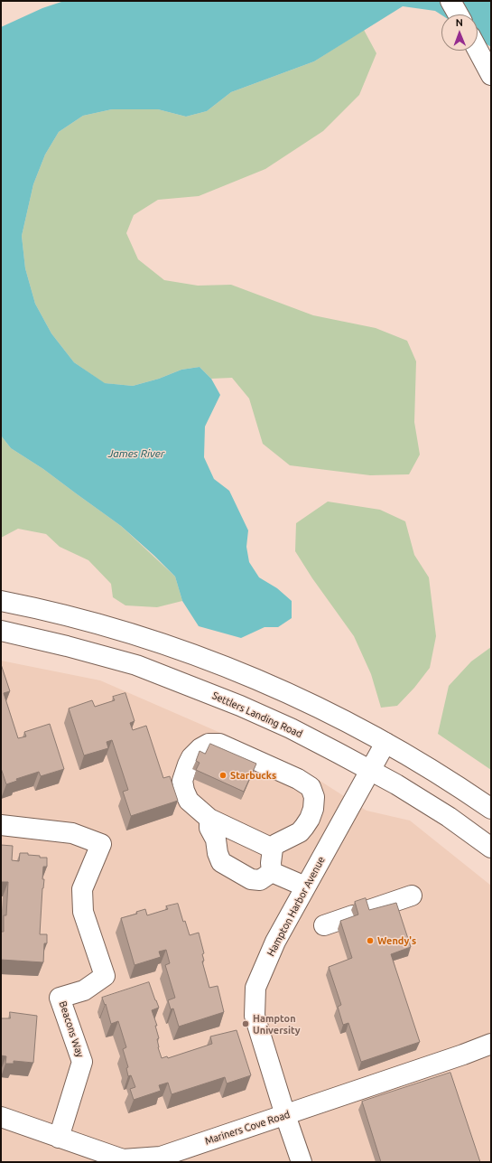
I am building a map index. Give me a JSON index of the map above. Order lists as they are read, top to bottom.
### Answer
{
  "streets": {
    "main road": [
      "Settlers Landing Road",
      "Hampton Harbor Avenue",
      "Beacons Way",
      "Mariners Cove Road"
    ]
  },
  "crossings": [
    ["Settlers Landing Road", "Hampton Harbor Avenue"],
    ["Hampton Harbor Avenue", "Mariners Cove Road"],
    ["Beacons Way", "Mariners Cove Road"]
  ],
  "water": ["James River"],
  "places": ["Starbucks", "Wendy's", "Hampton University"],
  "north": "top"
}
